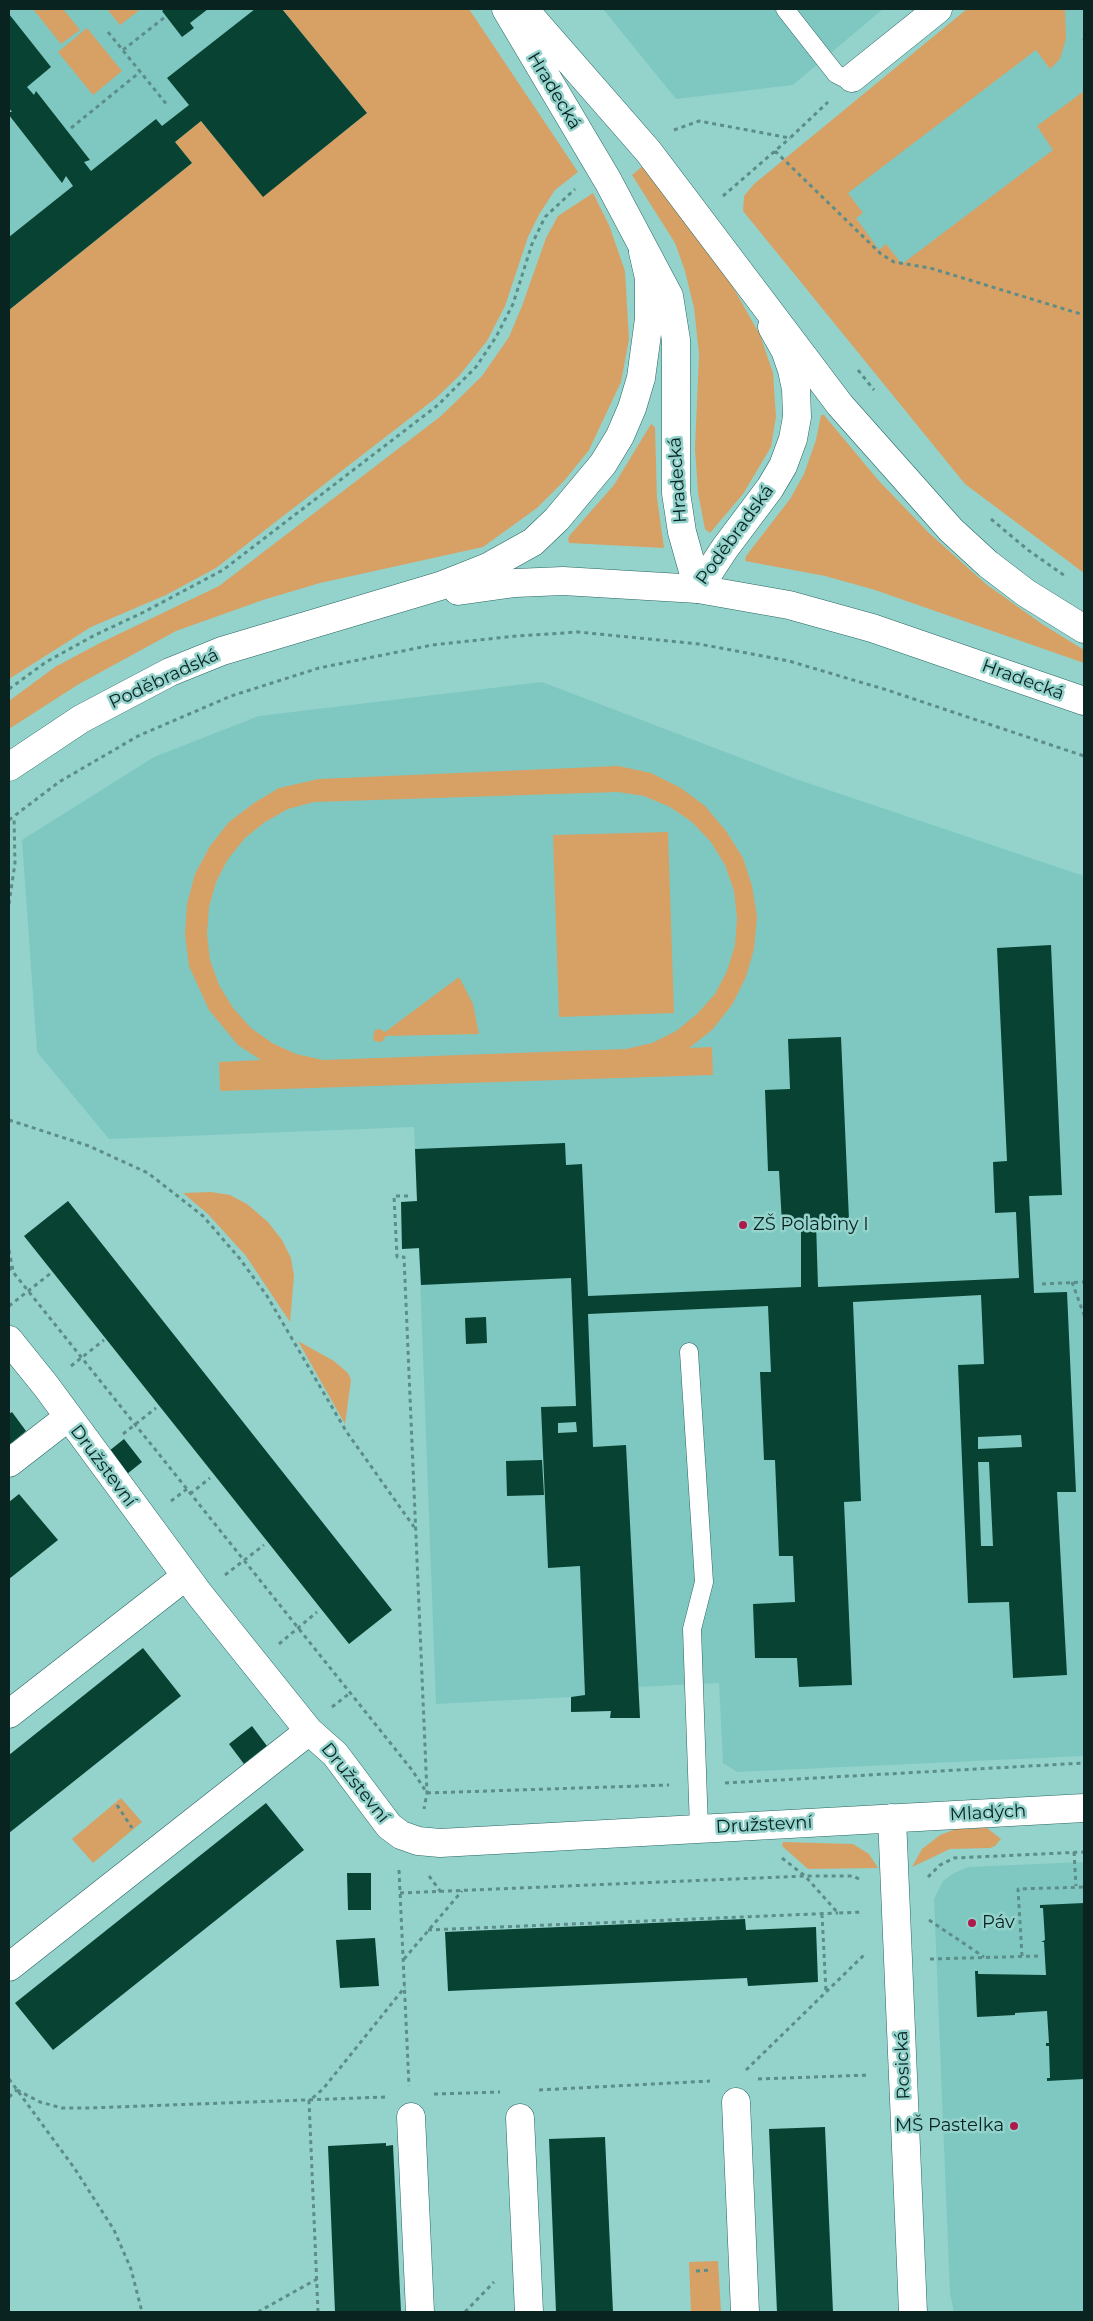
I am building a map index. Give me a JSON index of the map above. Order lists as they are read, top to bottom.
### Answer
{
  "streets": {
    "street": [
      "Hradecká",
      "Poděbradská",
      "Družstevní",
      "Mladých",
      "Rosická"
    ]
  },
  "crossings": [
    ["Hradecká", "Poděbradská"],
    ["Družstevní", "Mladých"],
    ["Družstevní", "Rosická"],
    ["Mladých", "Rosická"]
  ],
  "places": ["ZŠ Polabiny I", "Páv", "MŠ Pastelka"]
}
